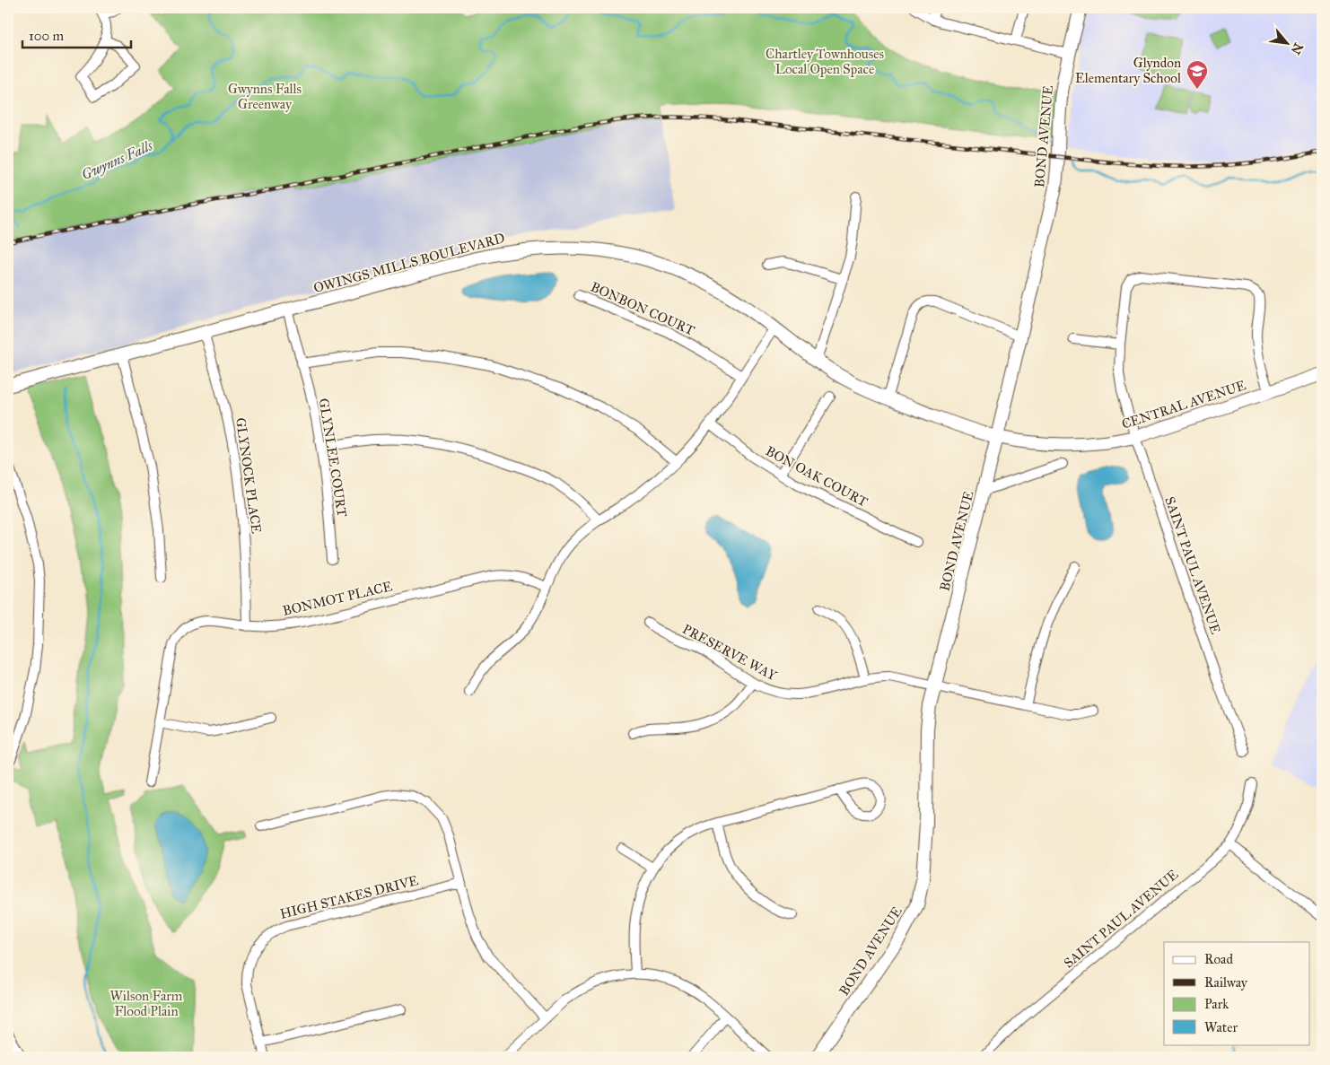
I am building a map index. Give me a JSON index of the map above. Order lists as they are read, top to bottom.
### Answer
{
  "streets": {
    "main road": ["BOND AVENUE", "OWINGS MILLS BOULEVARD", "CENTRAL AVENUE"],
    "street": [
      "BONBON COURT",
      "GLYNLEE COURT",
      "GLYNOCK PLACE",
      "BON OAK COURT",
      "SAINT PAUL AVENUE",
      "BONMOT PLACE",
      "PRESERVE WAY",
      "HIGH STAKES DRIVE"
    ]
  },
  "crossings": [
    ["BOND AVENUE", "OWINGS MILLS BOULEVARD"],
    ["BOND AVENUE", "CENTRAL AVENUE"],
    ["BOND AVENUE", "PRESERVE WAY"],
    ["OWINGS MILLS BOULEVARD", "CENTRAL AVENUE"],
    ["OWINGS MILLS BOULEVARD", "GLYNLEE COURT"],
    ["OWINGS MILLS BOULEVARD", "GLYNOCK PLACE"],
    ["CENTRAL AVENUE", "SAINT PAUL AVENUE"],
    ["GLYNOCK PLACE", "BONMOT PLACE"]
  ],
  "water": ["Gwynns Falls"],
  "parks": ["Chartley Townhouses Local Open Space", "Gwynns Falls Greenway", "Wilson Farm Flood Plain"],
  "places": {
    "school or university": ["Glyndon Elementary School"]
  },
  "legend": [
    "Road",
    "Railway",
    "Park",
    "Water"
  ],
  "scale_bar": "100 m",
  "north": "bottom right"
}
